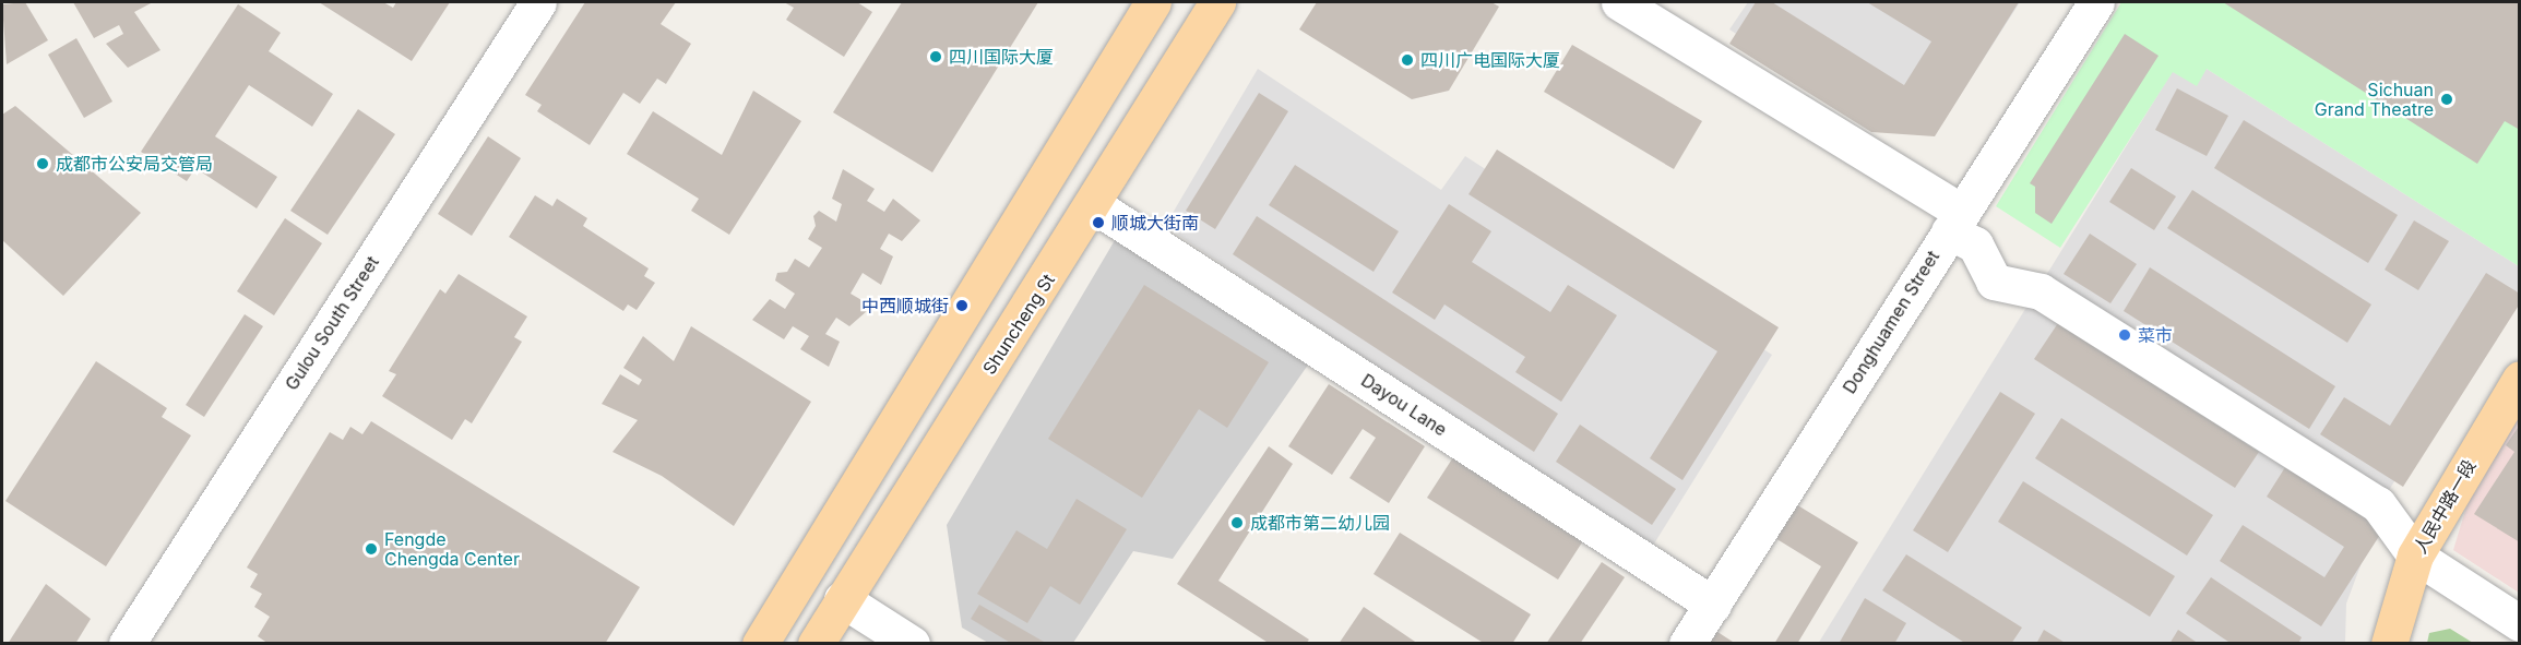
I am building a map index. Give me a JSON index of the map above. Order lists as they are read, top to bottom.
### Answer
{
  "streets": {
    "main road": ["Shuncheng St", "人民中路一段"],
    "street": ["Donghuamen Street", "Gulou South Street", "Dayou Lane"]
  },
  "crossings": [
    ["Donghuamen Street", "Dayou Lane"],
    ["Shuncheng St", "Dayou Lane"]
  ],
  "places": [
    "四川国际大厦",
    "四川广电国际大厦",
    "Sichuan Grand Theatre",
    "成都市公安局交管局",
    "顺城大街南",
    "中西顺城街",
    "菜市",
    "成都市第二幼儿园",
    "Fengde Chengda Center"
  ]
}
